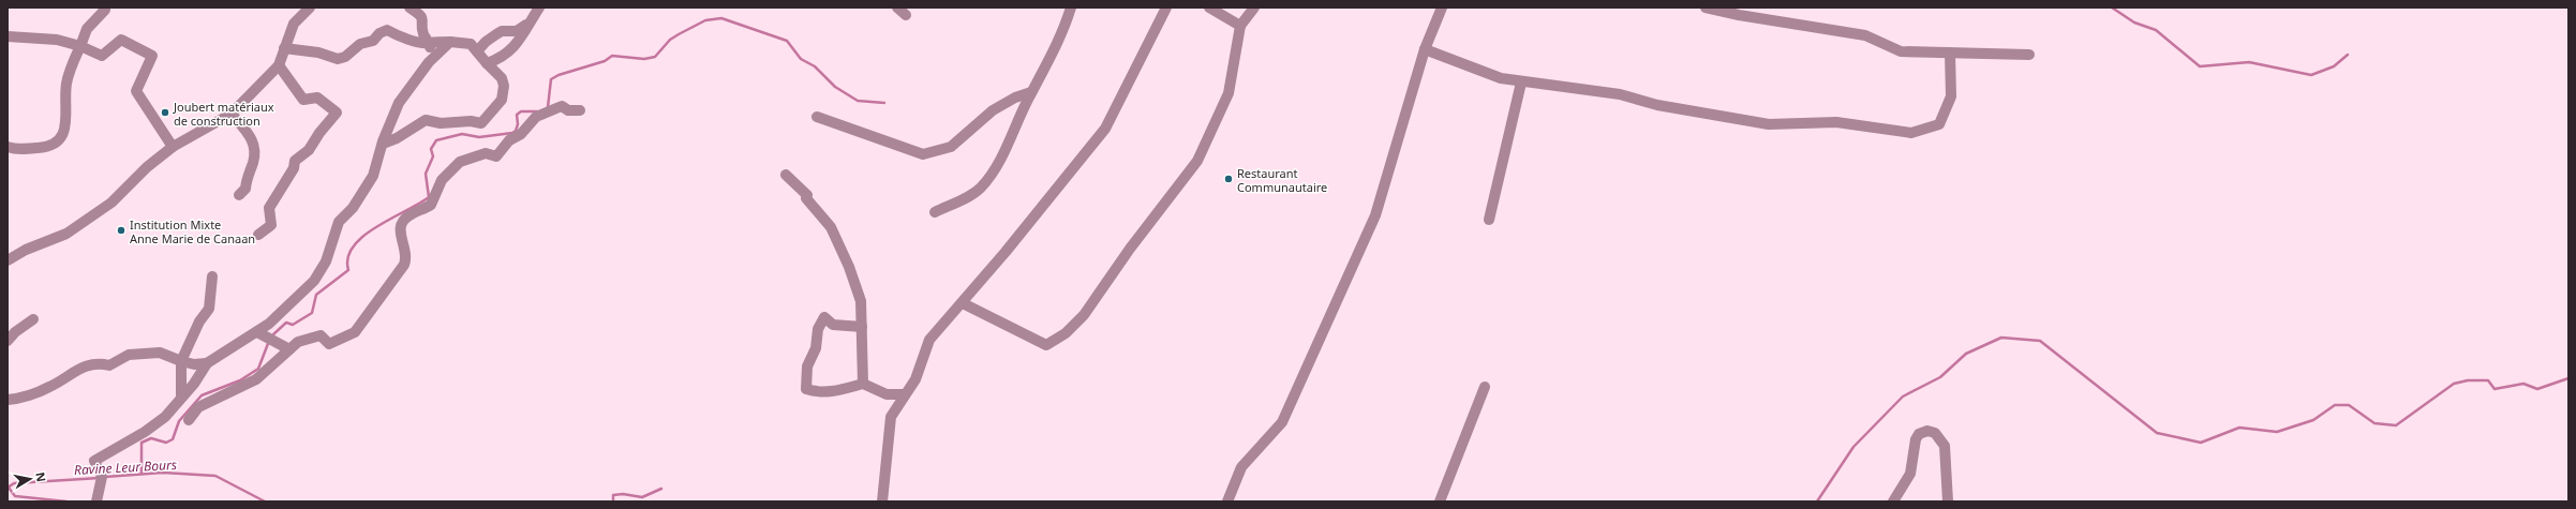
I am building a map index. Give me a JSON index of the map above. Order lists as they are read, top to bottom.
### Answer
{
  "water": ["Ravine Leur Bours"],
  "places": ["Joubert matériaux de construction", "Restaurant Communautaire", "Institution Mixte Anne Marie de Canaan"],
  "north": "right"
}
